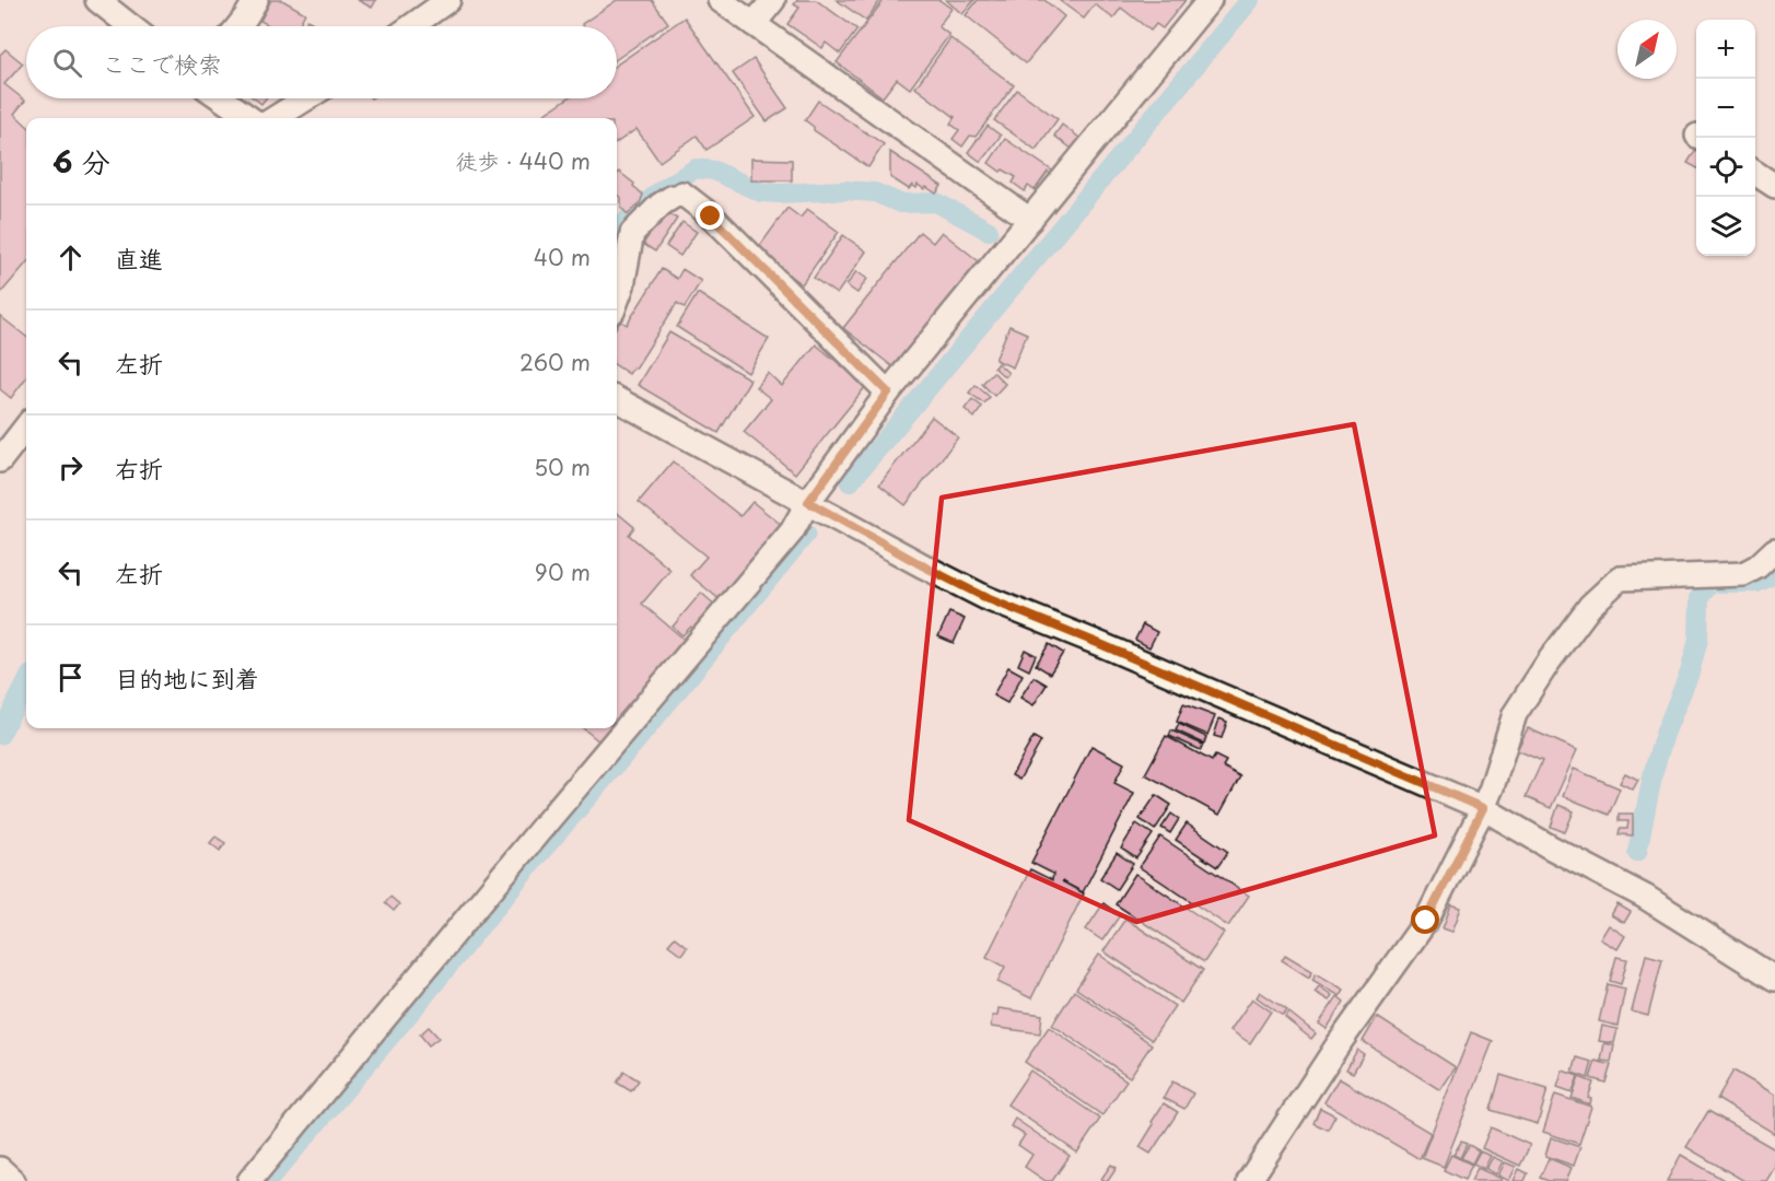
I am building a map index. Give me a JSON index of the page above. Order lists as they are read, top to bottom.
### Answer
{
  "north": "top right",
  "page": {
    "map_buttons": ["+", "−"],
    "search": "ここで検索",
    "heading": ["6 分", "徒歩 · 440 m"],
    "list": [
      ["直進", "40 m"],
      ["左折", "260 m"],
      ["右折", "50 m"],
      ["左折", "90 m"],
      "目的地に到着"
    ]
  }
}
